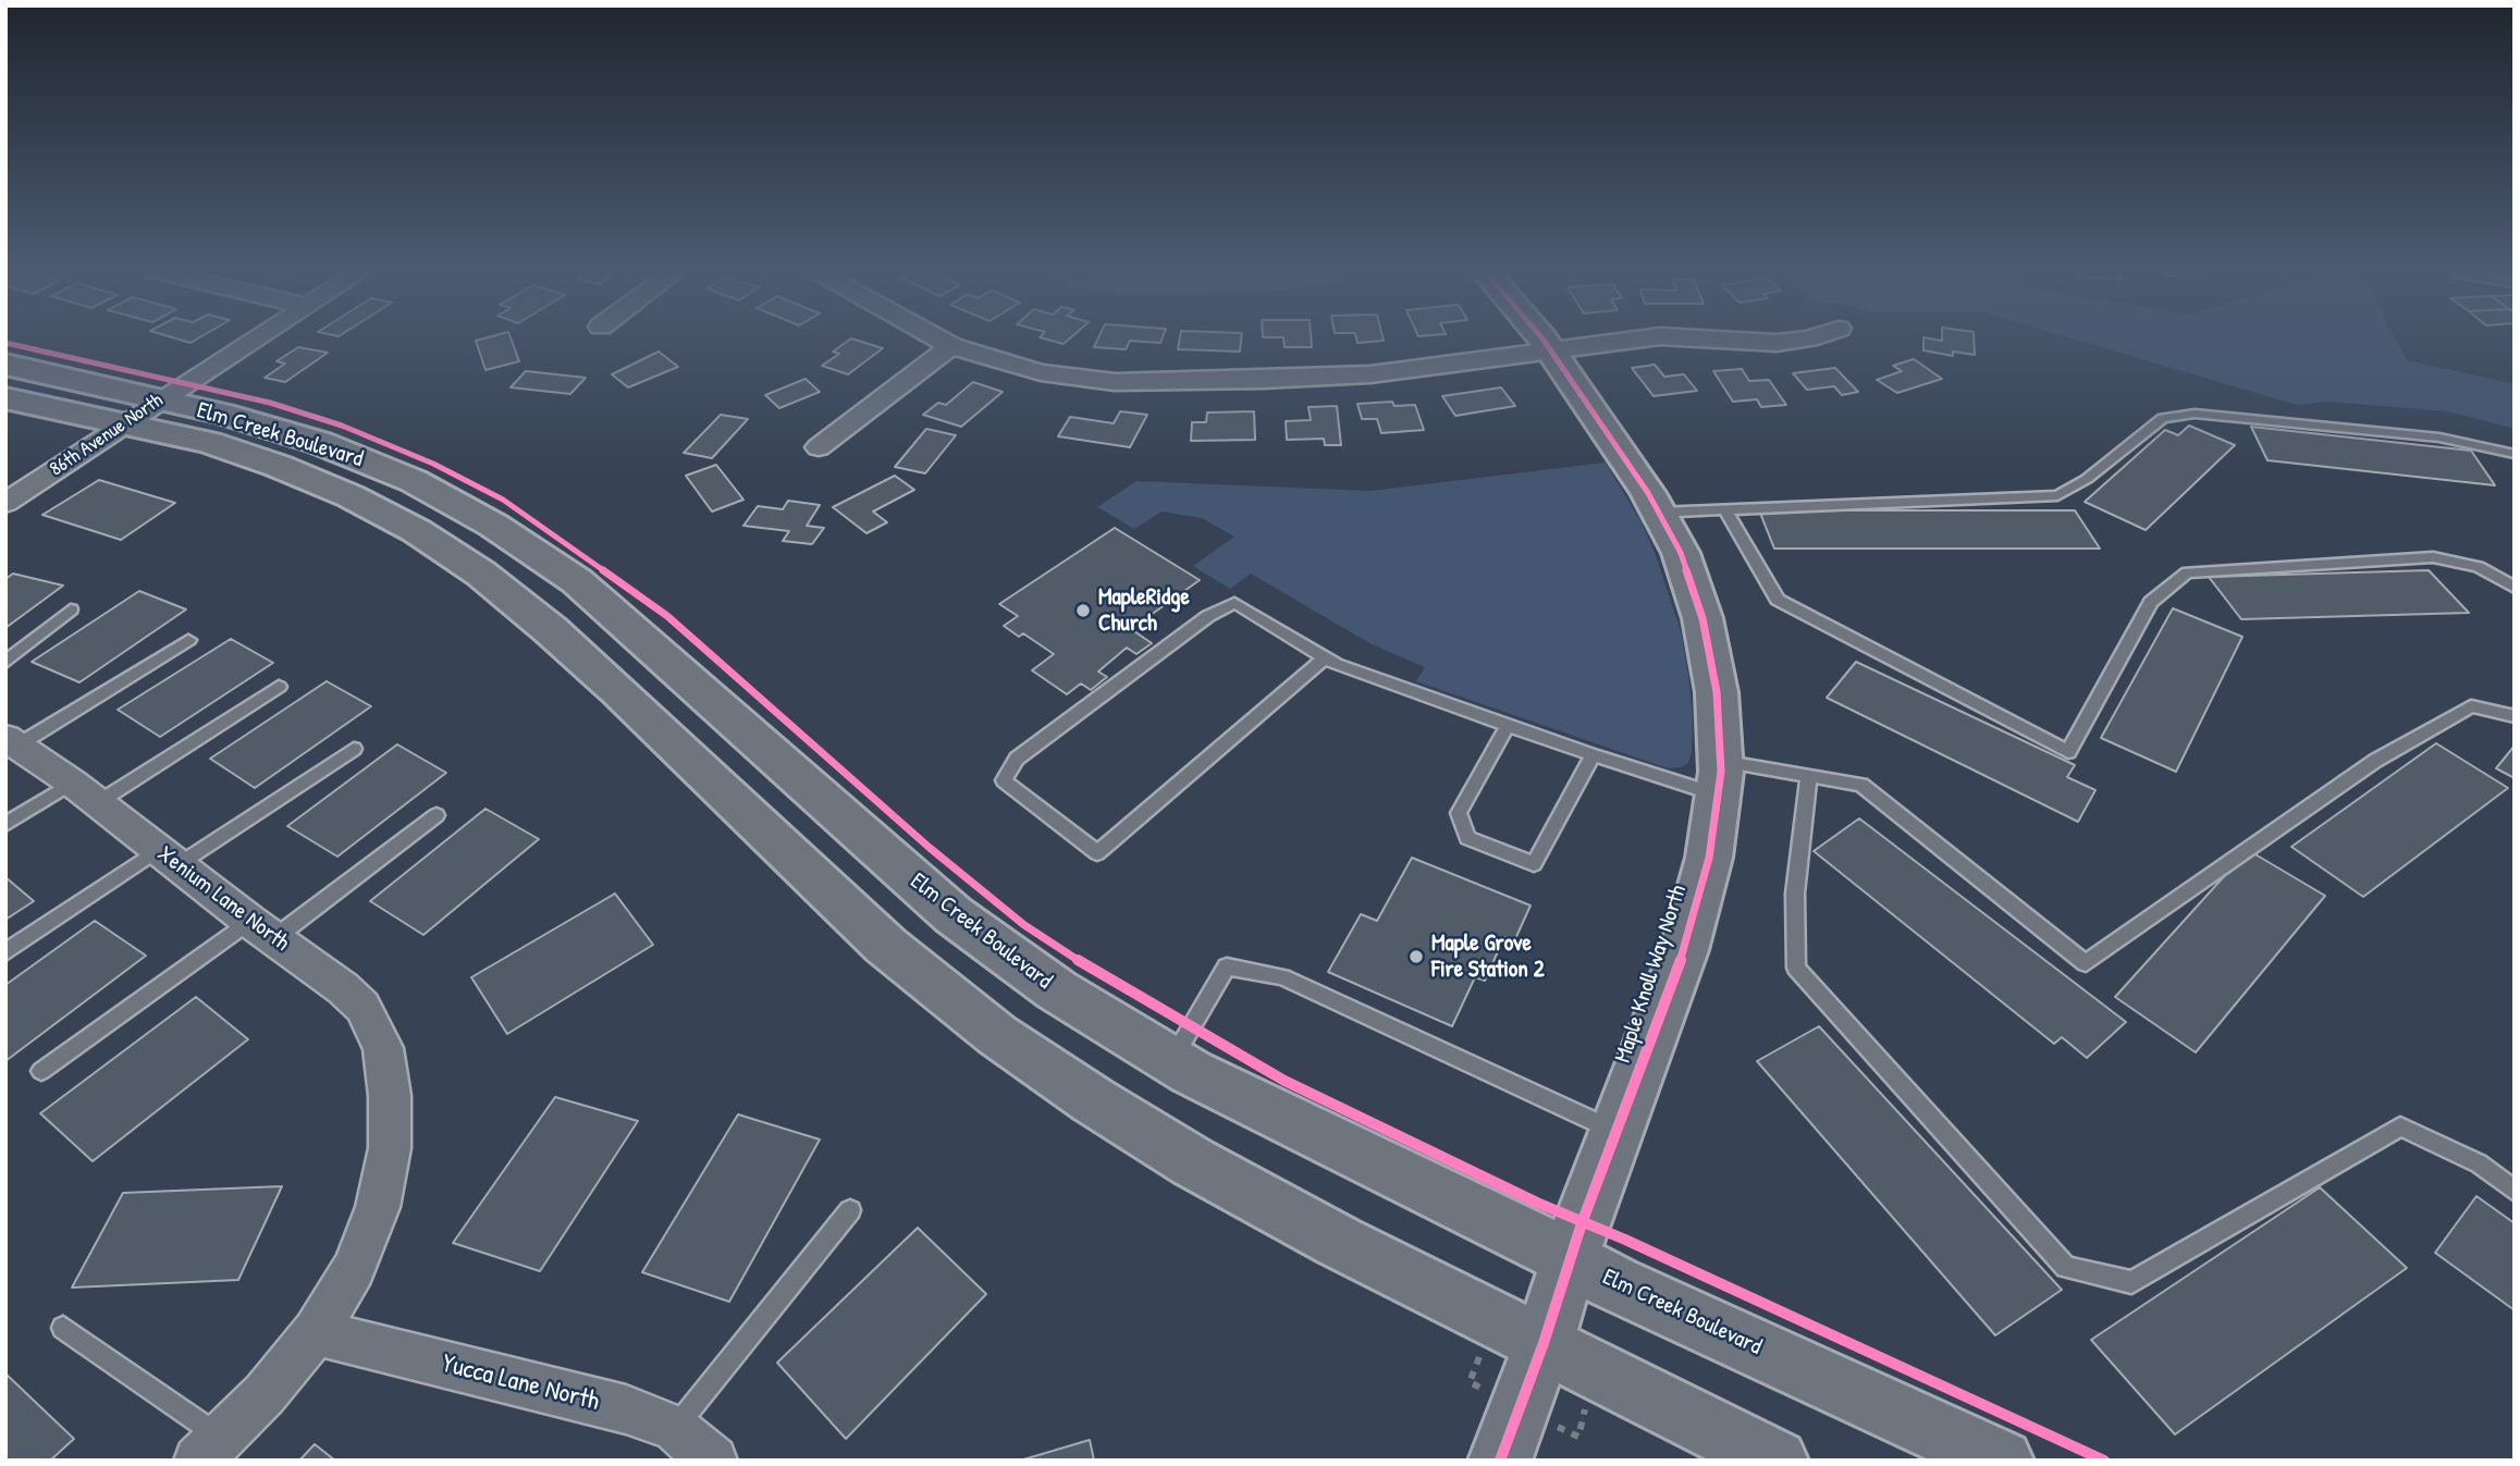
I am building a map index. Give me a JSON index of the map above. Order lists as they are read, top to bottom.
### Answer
{
  "streets": {
    "main road": ["Elm Creek Boulevard", "Maple Knoll Way North"],
    "street": ["86th Avenue North", "Xenium Lane North", "Yucca Lane North"]
  },
  "crossings": [
    ["86th Avenue North", "Elm Creek Boulevard"],
    ["Elm Creek Boulevard", "Maple Knoll Way North"],
    ["Xenium Lane North", "Yucca Lane North"]
  ],
  "places": ["MapleRidge Church", "Maple Grove Fire Station 2"]
}
